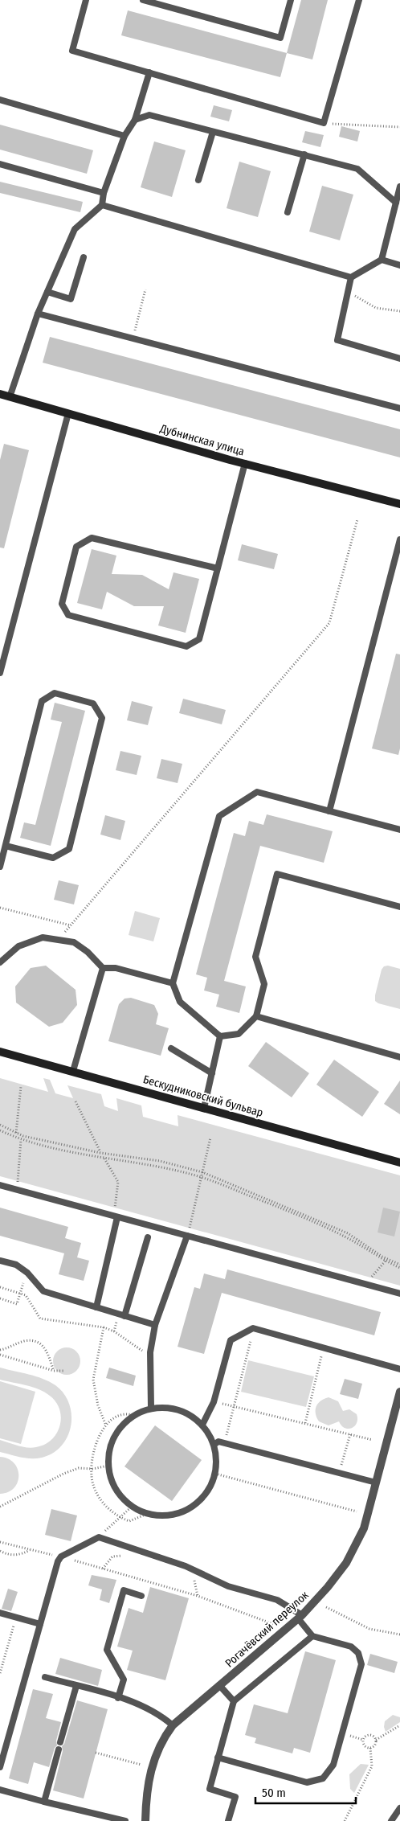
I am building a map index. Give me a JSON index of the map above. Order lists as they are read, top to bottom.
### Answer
{
  "streets": {
    "main road": ["Дубнинская улица", "Бескудниковский бульвар"],
    "street": ["Рогачёвский переулок"]
  },
  "scale_bar": "50 m"
}
